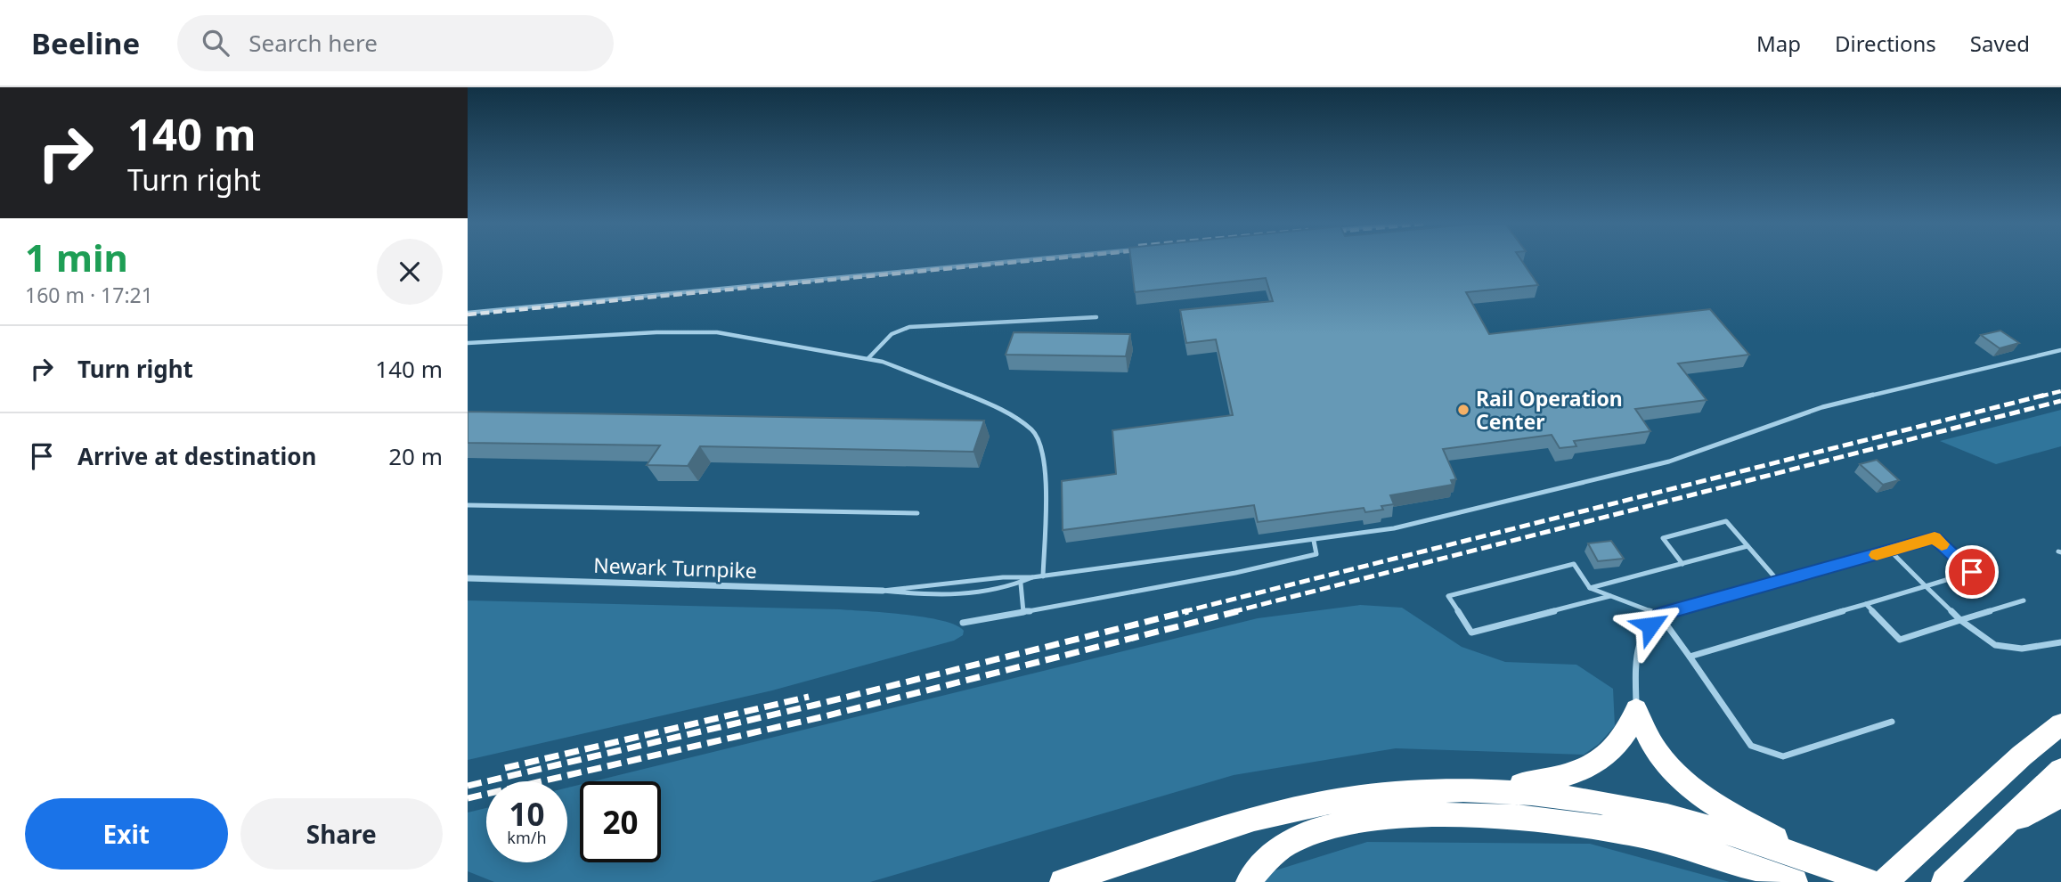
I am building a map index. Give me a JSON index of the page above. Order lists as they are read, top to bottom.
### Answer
{
  "streets": {
    "street": ["Newark Turnpike"]
  },
  "places": ["Rail Operation Center"],
  "page": {
    "header": "Beeline",
    "search": "Search here",
    "nav": ["Map", "Directions", "Saved"],
    "turn": ["140 m", "Turn right"],
    "heading": ["1 min", "160 m · 17:21"],
    "list": [
      {
        "name": "Turn right",
        "value": "140 m"
      },
      {
        "name": "Arrive at destination",
        "value": "20 m"
      }
    ],
    "speed": "10 km/h",
    "limit": "20",
    "buttons": ["Exit", "Share"]
  }
}
